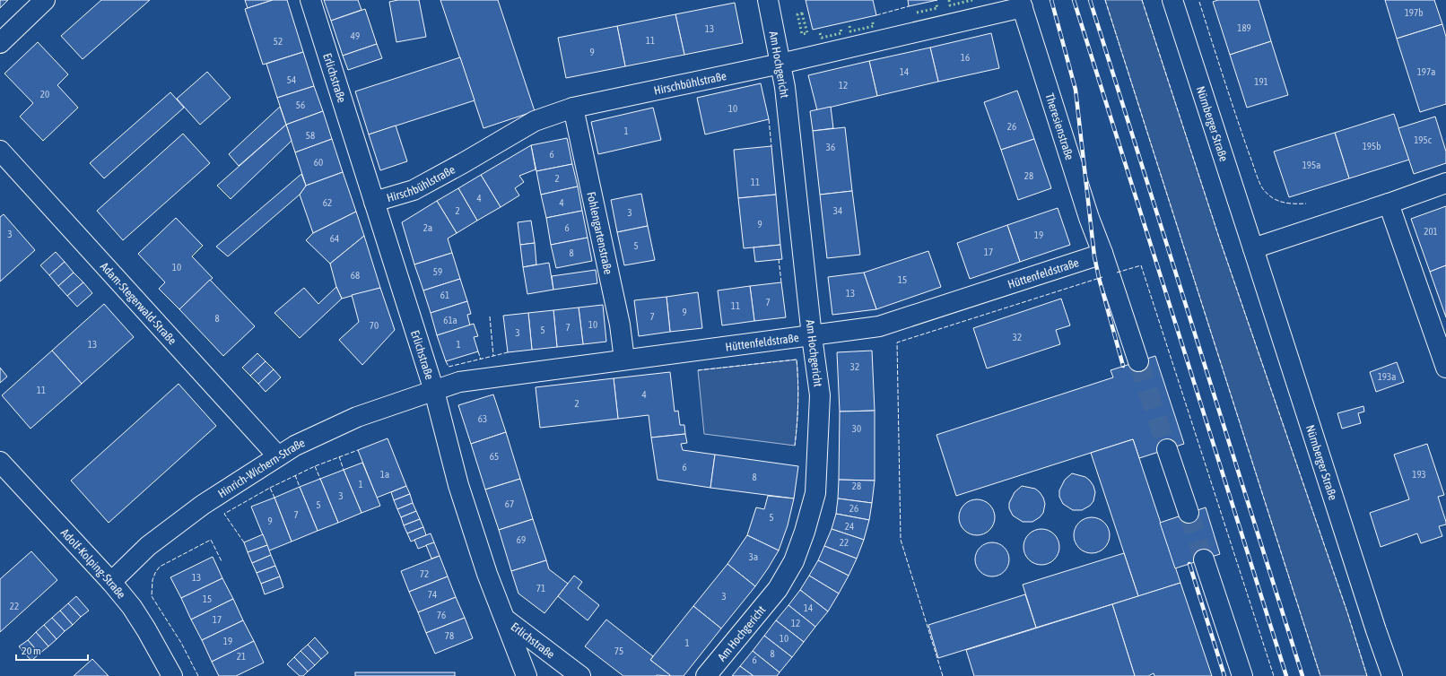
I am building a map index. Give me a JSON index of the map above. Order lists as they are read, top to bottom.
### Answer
{
  "streets": {
    "street": [
      "Am Hochgericht",
      "Erlichstraße",
      "Hirschbühlstraße",
      "Nürnberger Straße",
      "Theresienstraße",
      "Fohlengartenstraße",
      "Hüttenfeldstraße",
      "Adam-Stegerwald-Straße",
      "Hinrich-Wichern-Straße",
      "Adolf-Kolping-Straße"
    ]
  },
  "crossings": [
    ["Am Hochgericht", "Hirschbühlstraße"],
    ["Am Hochgericht", "Hüttenfeldstraße"],
    ["Erlichstraße", "Hirschbühlstraße"],
    ["Erlichstraße", "Hüttenfeldstraße"],
    ["Erlichstraße", "Hinrich-Wichern-Straße"],
    ["Hirschbühlstraße", "Theresienstraße"],
    ["Hirschbühlstraße", "Fohlengartenstraße"],
    ["Theresienstraße", "Hüttenfeldstraße"],
    ["Fohlengartenstraße", "Hüttenfeldstraße"],
    ["Hüttenfeldstraße", "Hinrich-Wichern-Straße"],
    ["Adam-Stegerwald-Straße", "Hinrich-Wichern-Straße"],
    ["Hinrich-Wichern-Straße", "Adolf-Kolping-Straße"]
  ],
  "house_numbers": [
    "197b",
    "189",
    "13",
    "49",
    "11",
    "52",
    "9",
    "16",
    "14",
    "197a",
    "54",
    "191",
    "12",
    "20",
    "56",
    "10",
    "26",
    "1",
    "58",
    "195c",
    "195b",
    "36",
    "6",
    "60",
    "195a",
    "28",
    "2",
    "11",
    "4",
    "62",
    "4",
    "2",
    "34",
    "3",
    "9",
    "2a",
    "6",
    "201",
    "3",
    "19",
    "64",
    "5",
    "17",
    "8",
    "10",
    "59",
    "68",
    "15",
    "13",
    "61",
    "7",
    "11",
    "9",
    "7",
    "8",
    "61a",
    "10",
    "70",
    "7",
    "5",
    "3",
    "32",
    "13",
    "1",
    "32",
    "193a",
    "11",
    "4",
    "2",
    "63",
    "30",
    "65",
    "6",
    "1a",
    "193",
    "8",
    "1",
    "28",
    "3",
    "67",
    "5",
    "26",
    "7",
    "5",
    "9",
    "24",
    "69",
    "22",
    "3a",
    "72",
    "13",
    "71",
    "74",
    "3",
    "15",
    "22",
    "14",
    "76",
    "17",
    "12",
    "78",
    "10",
    "19",
    "1",
    "75",
    "8",
    "21",
    "6"
  ],
  "scale_bar": "20 m"
}
